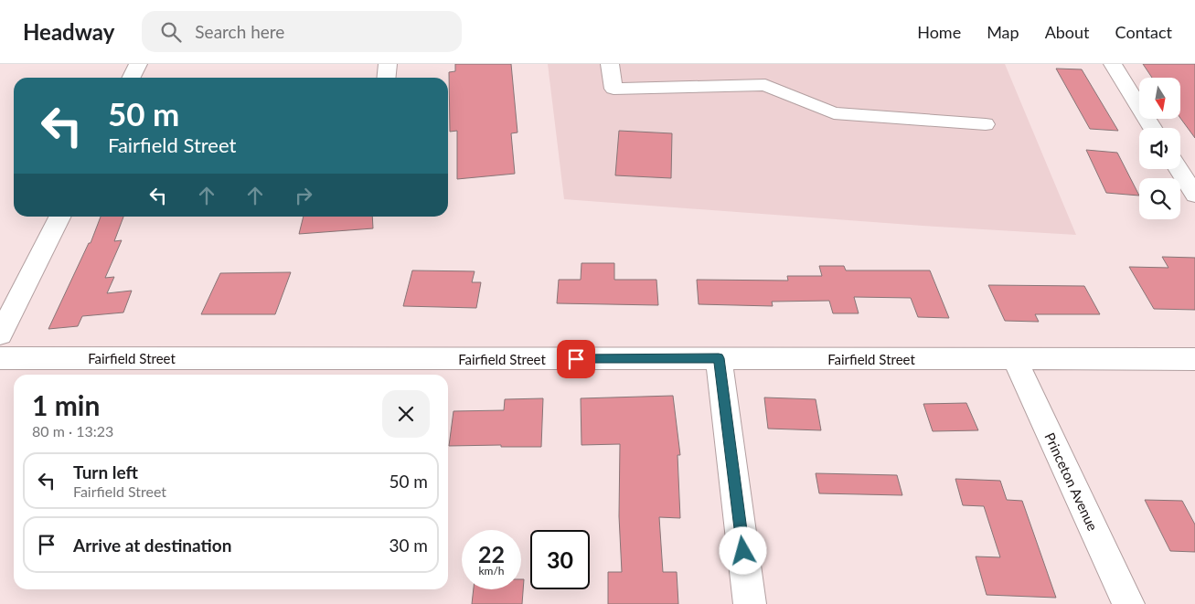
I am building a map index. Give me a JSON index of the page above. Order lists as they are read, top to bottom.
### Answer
{
  "streets": {
    "street": ["Fairfield Street", "Princeton Avenue"]
  },
  "crossings": [
    ["Fairfield Street", "Princeton Avenue"]
  ],
  "north": "bottom",
  "page": {
    "header": "Headway",
    "search": "Search here",
    "nav": [
      "Home",
      "Map",
      "About",
      "Contact"
    ],
    "turn": ["50 m", "Fairfield Street"],
    "heading": ["1 min", "80 m · 13:23"],
    "list": [
      {
        "name": "Turn left",
        "note": "Fairfield Street",
        "value": "50 m"
      },
      {
        "name": "Arrive at destination",
        "value": "30 m"
      }
    ],
    "speed": "22 km/h",
    "limit": "30"
  }
}
